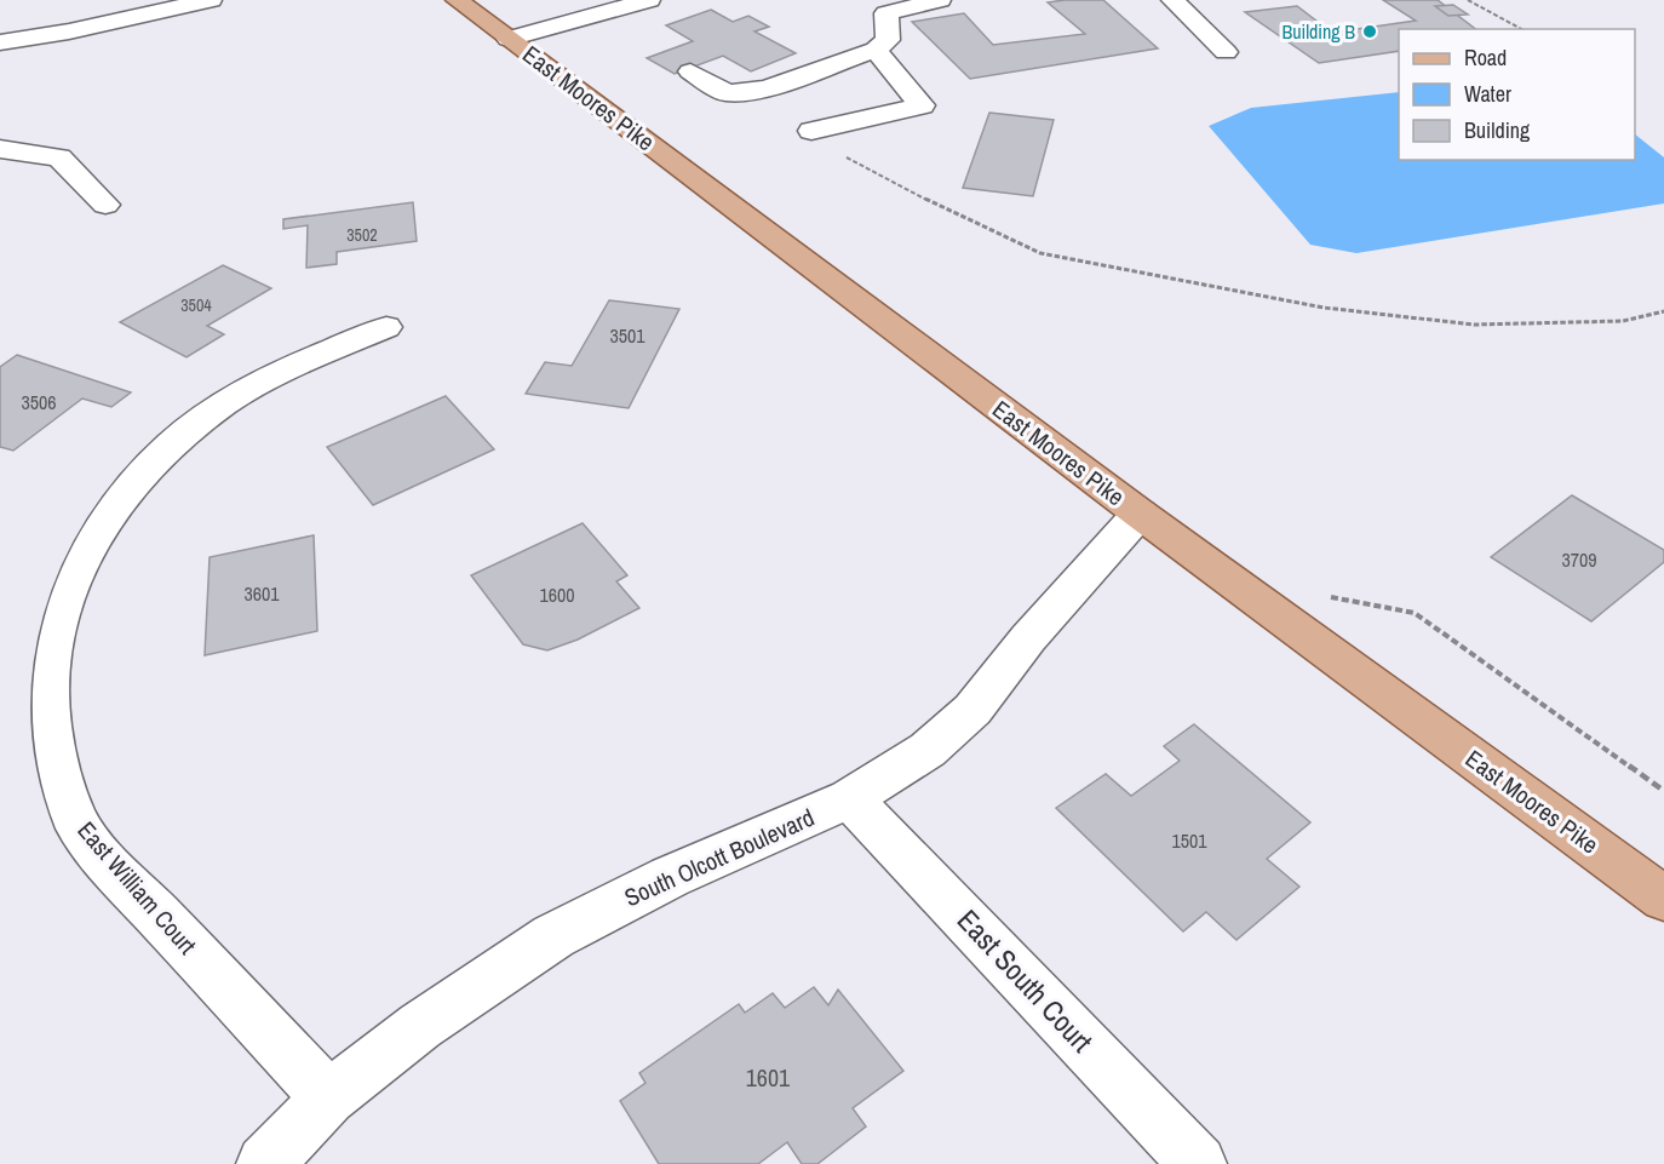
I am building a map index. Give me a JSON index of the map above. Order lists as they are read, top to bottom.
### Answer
{
  "streets": {
    "main road": ["East Moores Pike"],
    "street": ["South Olcott Boulevard", "East William Court", "East South Court"]
  },
  "crossings": [
    ["East Moores Pike", "South Olcott Boulevard"],
    ["South Olcott Boulevard", "East William Court"],
    ["South Olcott Boulevard", "East South Court"]
  ],
  "places": ["Building B"],
  "house_numbers": [
    "3502",
    "3504",
    "3501",
    "3506",
    "3709",
    "3601",
    "1600",
    "1501",
    "1601"
  ],
  "legend": ["Road", "Water", "Building"]
}
